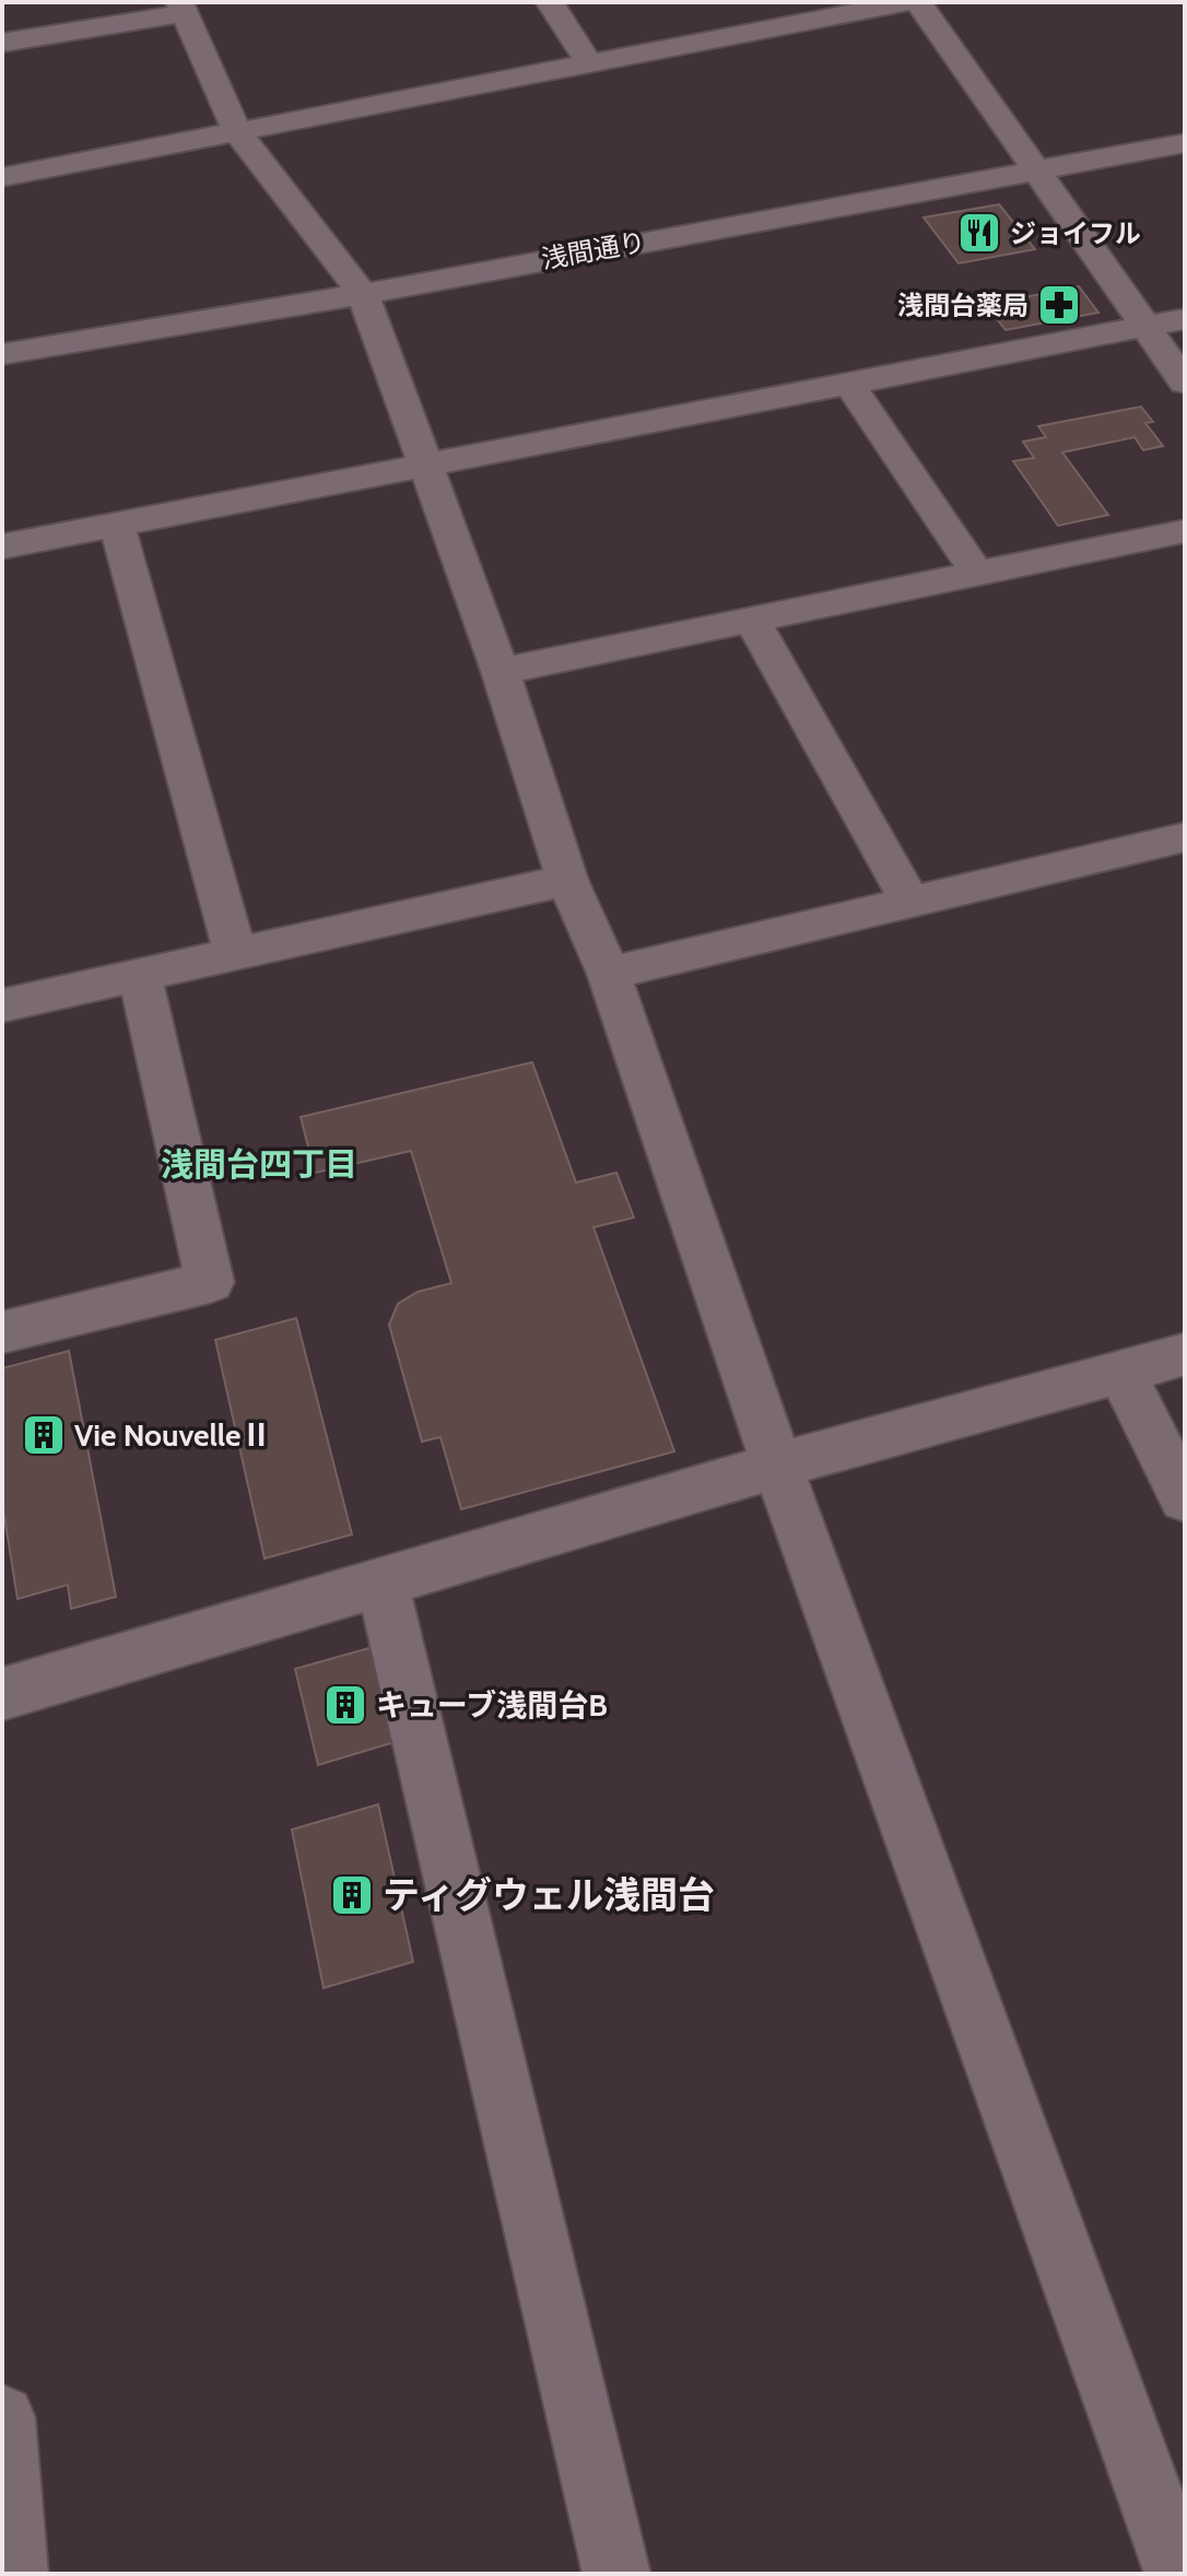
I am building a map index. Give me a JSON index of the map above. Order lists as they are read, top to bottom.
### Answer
{
  "streets": {
    "street": ["浅間通り"]
  },
  "districts": ["浅間台四丁目"],
  "places": {
    "restaurant": ["ジョイフル"],
    "pharmacy": ["浅間台薬局"],
    "building": ["Vie NouvelleⅡ", "キューブ浅間台B", "ティグウェル浅間台"]
  }
}
